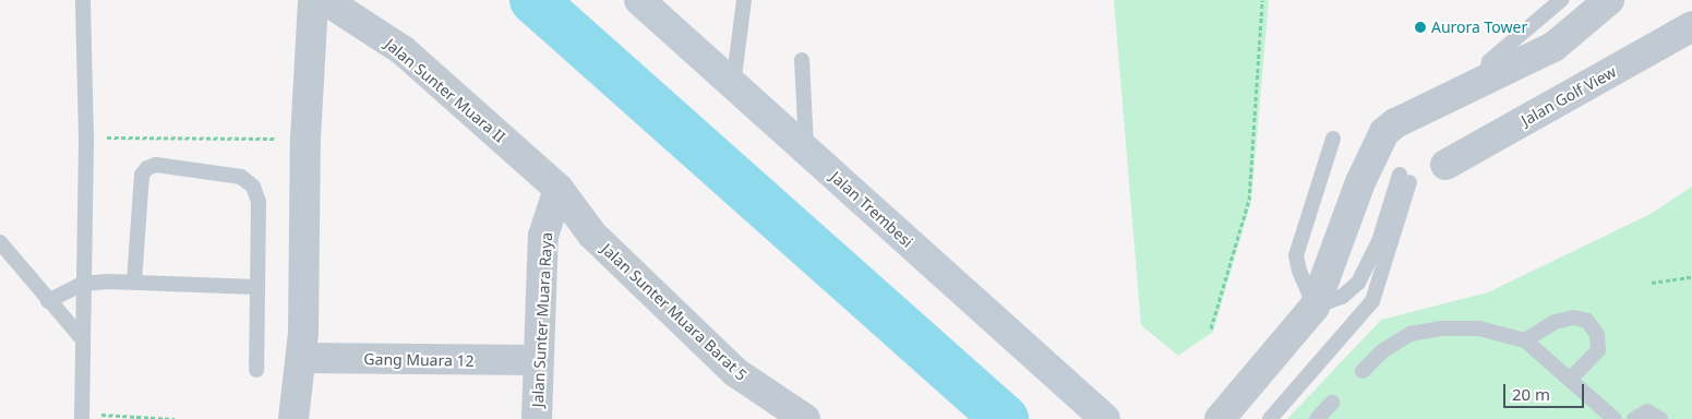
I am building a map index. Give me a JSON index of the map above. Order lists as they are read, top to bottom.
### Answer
{
  "streets": {
    "street": [
      "Jalan Sunter Muara II",
      "Jalan Golf View",
      "Jalan Trembesi",
      "Jalan Sunter Muara Barat 5",
      "Jalan Sunter Muara Raya",
      "Gang Muara 12"
    ]
  },
  "crossings": [
    ["Jalan Sunter Muara II", "Jalan Sunter Muara Barat 5"],
    ["Jalan Sunter Muara II", "Jalan Sunter Muara Raya"],
    ["Jalan Sunter Muara Barat 5", "Jalan Sunter Muara Raya"],
    ["Jalan Sunter Muara Raya", "Gang Muara 12"]
  ],
  "places": ["Aurora Tower"],
  "scale_bar": "20 m"
}
